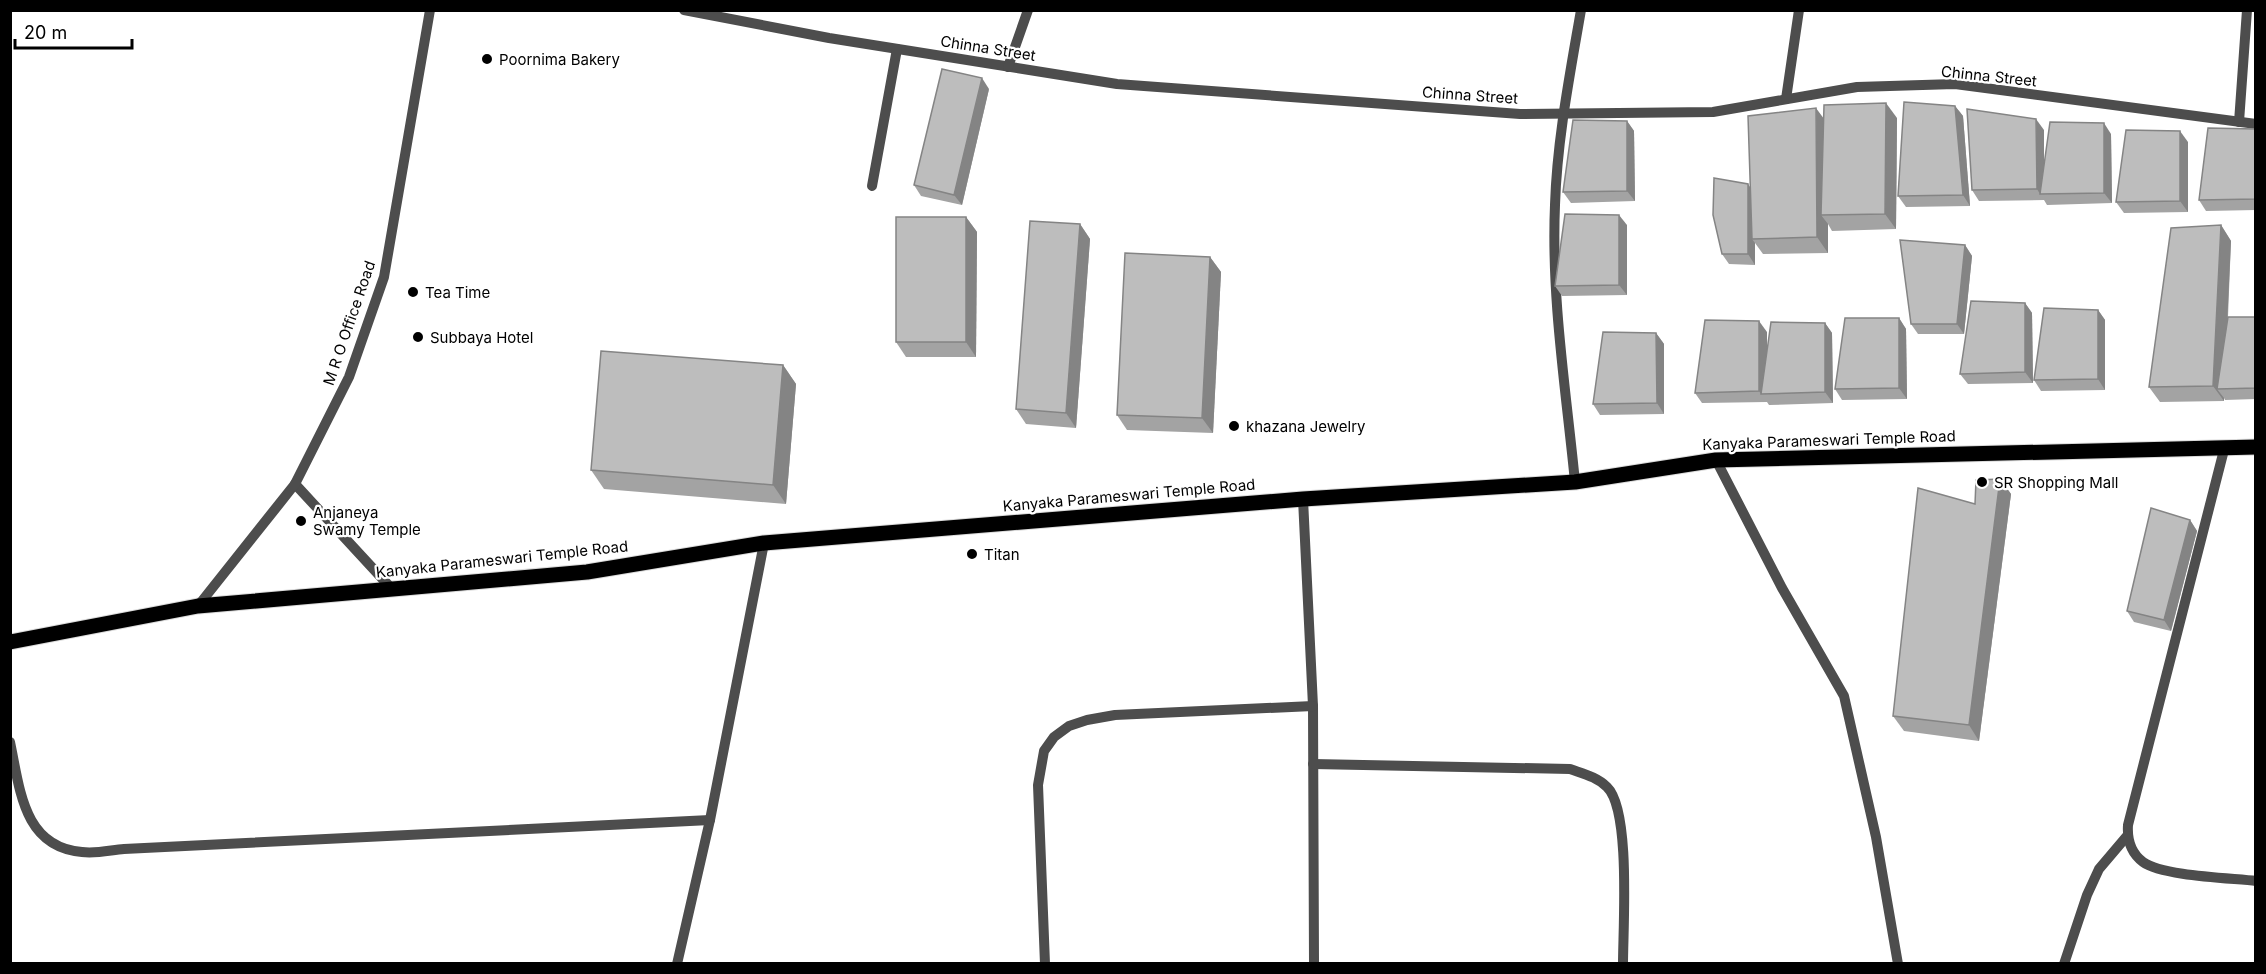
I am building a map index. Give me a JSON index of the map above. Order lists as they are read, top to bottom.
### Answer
{
  "streets": {
    "main road": ["Kanyaka Parameswari Temple Road"],
    "street": ["Chinna Street", "M R O Office Road"]
  },
  "crossings": [
    ["M R O Office Road", "Kanyaka Parameswari Temple Road"]
  ],
  "places": [
    "Poornima Bakery",
    "Tea Time",
    "Subbaya Hotel",
    "khazana Jewelry",
    "SR Shopping Mall",
    "Anjaneya Swamy Temple",
    "Titan"
  ],
  "scale_bar": "20 m"
}
